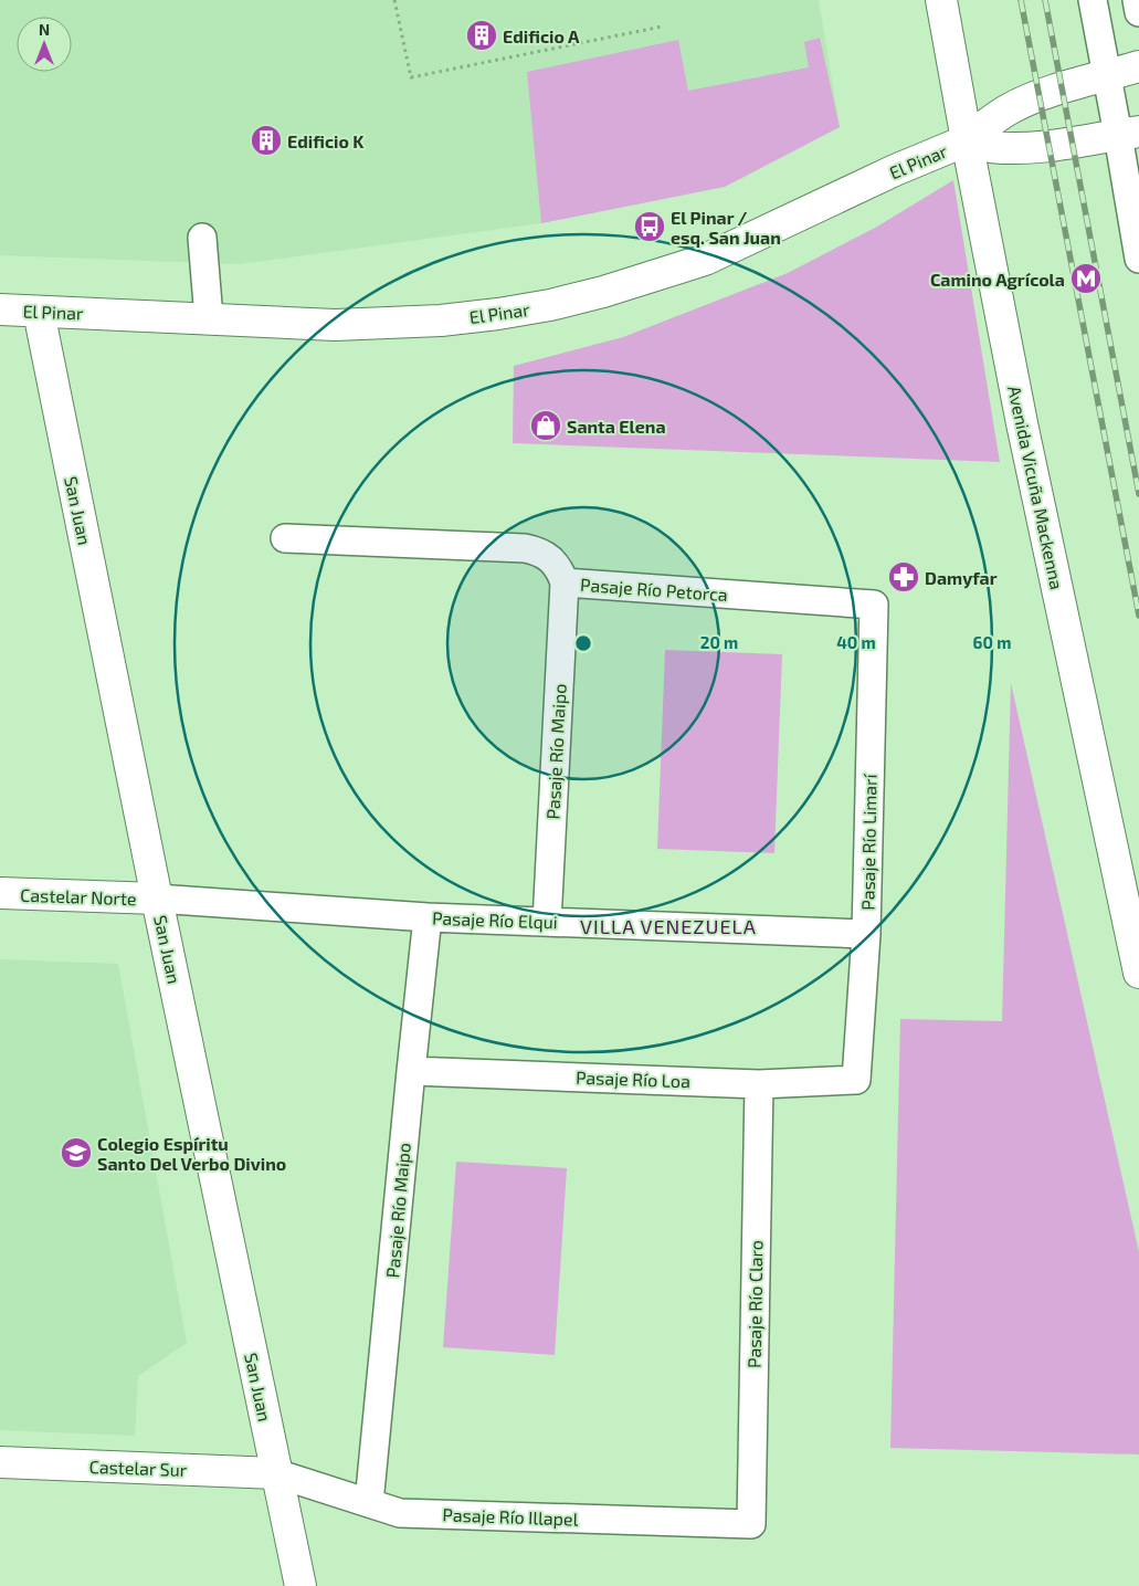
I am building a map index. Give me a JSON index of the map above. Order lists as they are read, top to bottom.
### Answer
{
  "streets": {
    "street": [
      "El Pinar",
      "Avenida Vicuña Mackenna",
      "San Juan",
      "Castelar Norte",
      "Castelar Sur"
    ],
    "lane": [
      "Pasaje Río Petorca",
      "Pasaje Río Maipo",
      "Pasaje Río Limarí",
      "Pasaje Río Elqui",
      "Pasaje Río Loa",
      "Pasaje Río Claro",
      "Pasaje Río Illapel"
    ]
  },
  "crossings": [
    ["El Pinar", "Avenida Vicuña Mackenna"],
    ["El Pinar", "San Juan"],
    ["San Juan", "Castelar Norte"],
    ["San Juan", "Pasaje Río Elqui"],
    ["San Juan", "Castelar Sur"],
    ["San Juan", "Pasaje Río Illapel"],
    ["Pasaje Río Petorca", "Pasaje Río Maipo"],
    ["Pasaje Río Petorca", "Pasaje Río Limarí"],
    ["Pasaje Río Maipo", "Pasaje Río Elqui"],
    ["Pasaje Río Maipo", "Pasaje Río Loa"],
    ["Pasaje Río Maipo", "Pasaje Río Illapel"],
    ["Pasaje Río Limarí", "Pasaje Río Elqui"],
    ["Pasaje Río Limarí", "Pasaje Río Loa"],
    ["Castelar Norte", "Pasaje Río Elqui"],
    ["Pasaje Río Loa", "Pasaje Río Claro"],
    ["Pasaje Río Claro", "Pasaje Río Illapel"],
    ["Castelar Sur", "Pasaje Río Illapel"]
  ],
  "districts": ["VILLA VENEZUELA"],
  "places": {
    "building": ["Edificio A", "Edificio K"],
    "bus stop": ["El Pinar / esq. San Juan"],
    "metro station": ["Camino Agrícola"],
    "shop": ["Santa Elena"],
    "pharmacy": ["Damyfar"],
    "school or university": ["Colegio Espíritu Santo Del Verbo Divino"]
  },
  "north": "top",
  "rings": ["20 m", "40 m", "60 m"]
}
